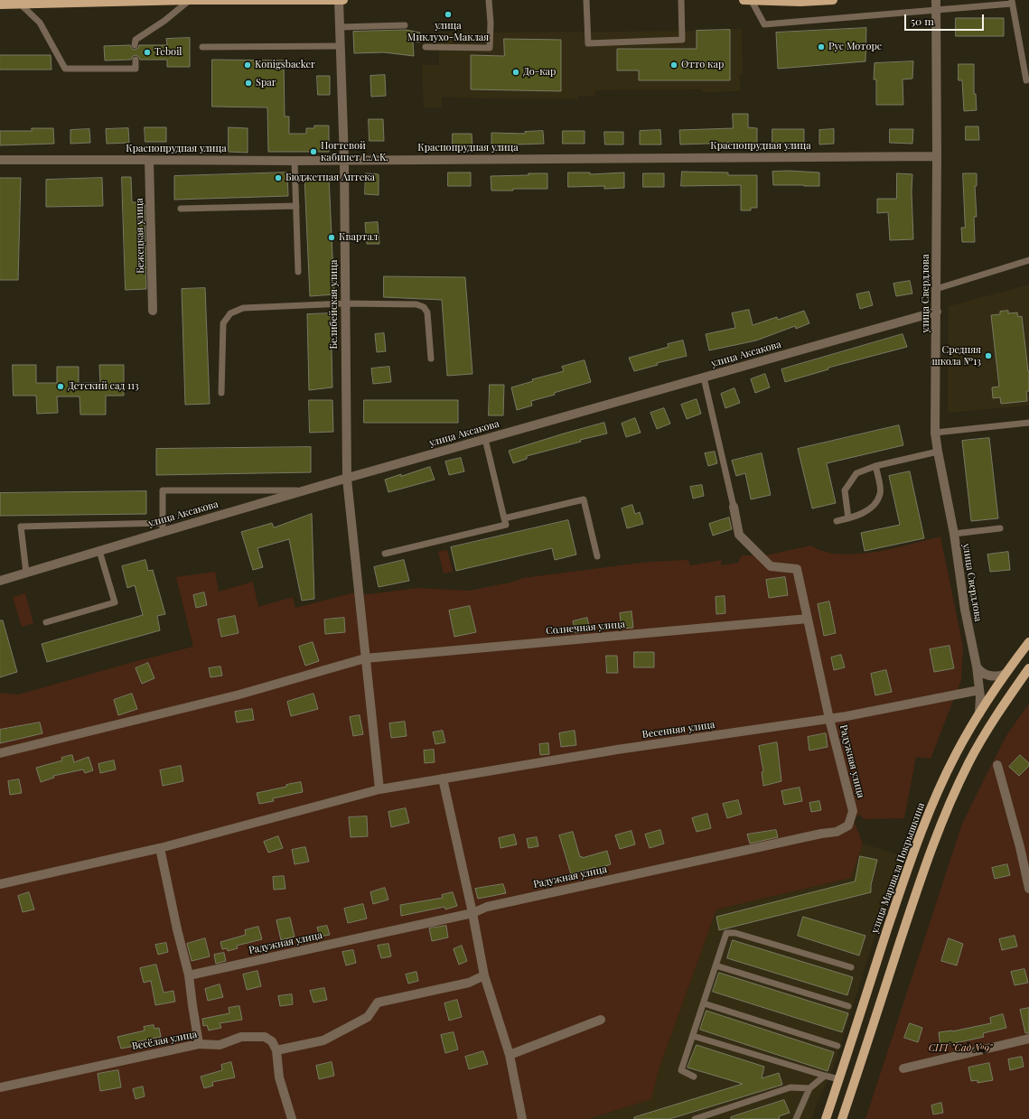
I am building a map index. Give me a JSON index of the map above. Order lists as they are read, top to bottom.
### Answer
{
  "streets": {
    "main road": ["улица Маршала Покрышкина"],
    "street": [
      "Краснопрудная улица",
      "Бежецкая улица",
      "улица Свердлова",
      "Белибейская улица",
      "улица Аксакова",
      "Солнечная улица",
      "Весенняя улица",
      "Радужная улица",
      "Весёлая улица"
    ]
  },
  "crossings": [
    ["Краснопрудная улица", "Бежецкая улица"],
    ["Краснопрудная улица", "улица Свердлова"],
    ["Краснопрудная улица", "Белибейская улица"],
    ["улица Свердлова", "улица Аксакова"],
    ["улица Свердлова", "Весенняя улица"],
    ["улица Свердлова", "улица Маршала Покрышкина"],
    ["Белибейская улица", "улица Аксакова"],
    ["Белибейская улица", "Солнечная улица"],
    ["Белибейская улица", "Весенняя улица"],
    ["Солнечная улица", "Радужная улица"],
    ["Весенняя улица", "Радужная улица"]
  ],
  "parks": ["СНТ \"Сад №9\""],
  "places": [
    "улица Миклухо-Маклая",
    "Рус Моторс",
    "Teboil",
    "Konigsbacker",
    "Отто кар",
    "До-кар",
    "Spar",
    "Ногтевой кабинет L.A.K.",
    "Бюджетная Аптека",
    "Квартал",
    "Средняя школа №13",
    "Детский сад 113"
  ],
  "scale_bar": "50 m"
}
